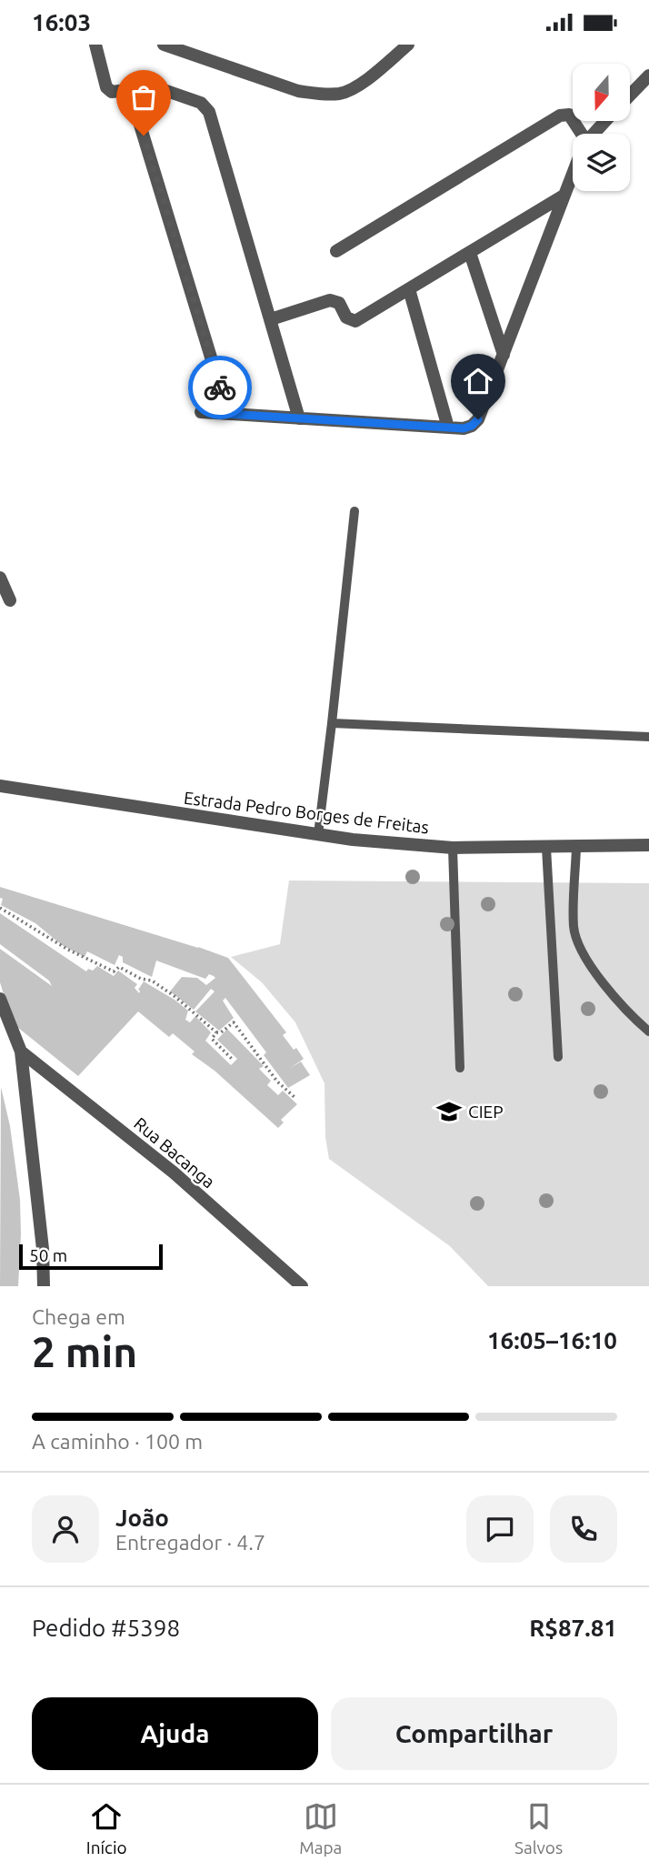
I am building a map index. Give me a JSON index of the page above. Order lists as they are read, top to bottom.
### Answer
{
  "streets": {
    "street": ["Estrada Pedro Borges de Freitas", "Rua Bacanga"]
  },
  "places": {
    "school or university": ["CIEP"]
  },
  "scale_bar": "50 m",
  "north": "bottom",
  "page": {
    "status": "16:03",
    "scale": "50 m",
    "heading": ["2 min", "Chega em", "16:05–16:10"],
    "panel": [
      "João",
      "Entregador · 4.7",
      "Pedido #5398",
      "R$87.81"
    ],
    "bar": "A caminho · 100 m",
    "buttons": ["Ajuda", "Compartilhar"],
    "tabs": ["Início", "Mapa", "Salvos"]
  }
}
